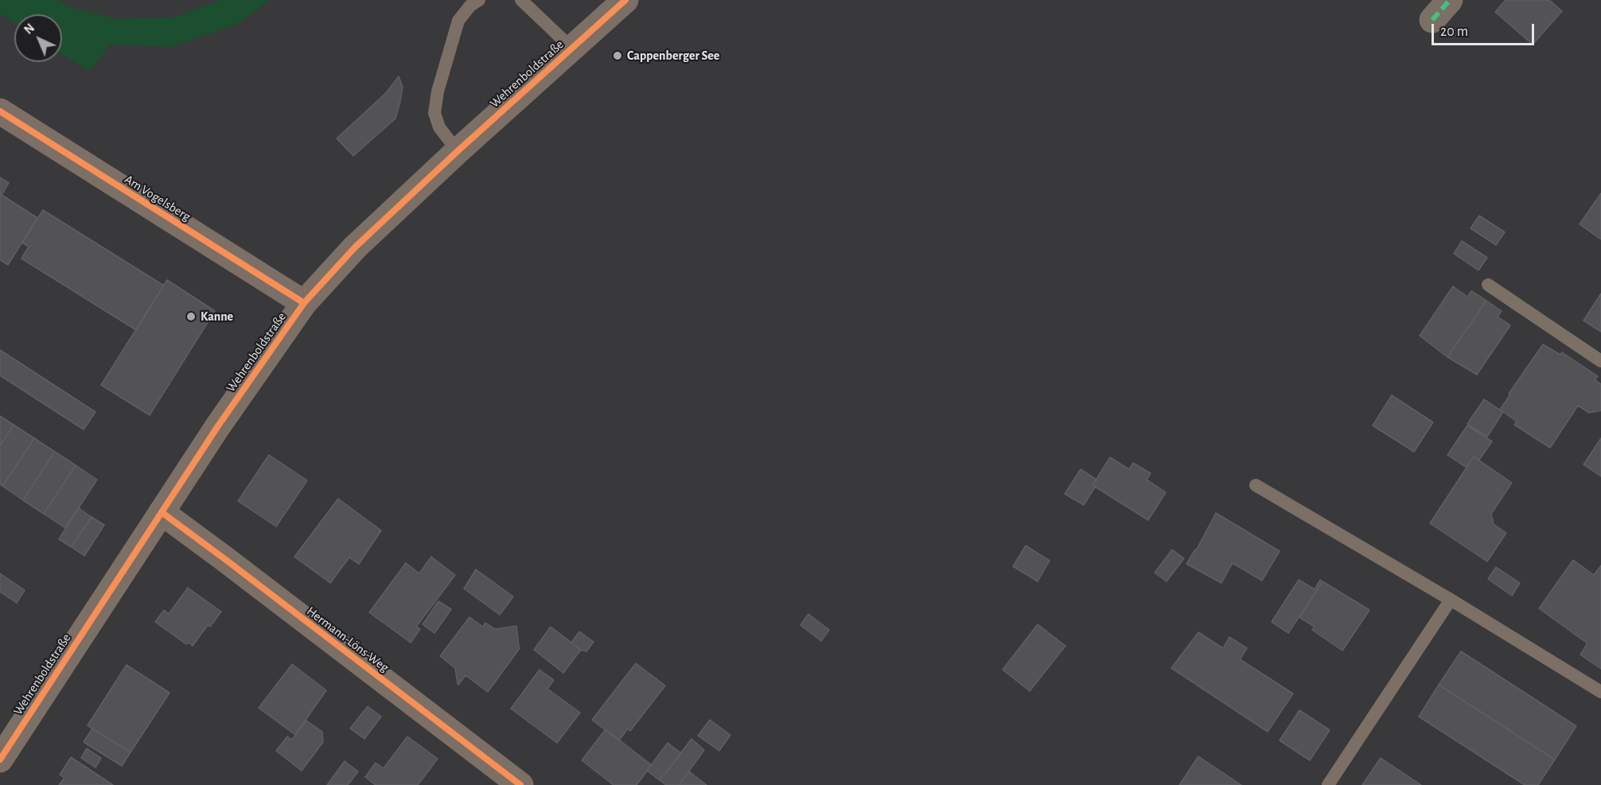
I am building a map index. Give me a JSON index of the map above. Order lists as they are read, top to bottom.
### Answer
{
  "streets": {
    "street": ["Wehrenboldstraße", "Am Vogelsberg", "Hermann-Löns-Weg"]
  },
  "crossings": [
    ["Wehrenboldstraße", "Am Vogelsberg"],
    ["Wehrenboldstraße", "Hermann-Löns-Weg"]
  ],
  "places": ["Cappenberger See", "Kanne"],
  "scale_bar": "20 m",
  "north": "top left"
}
